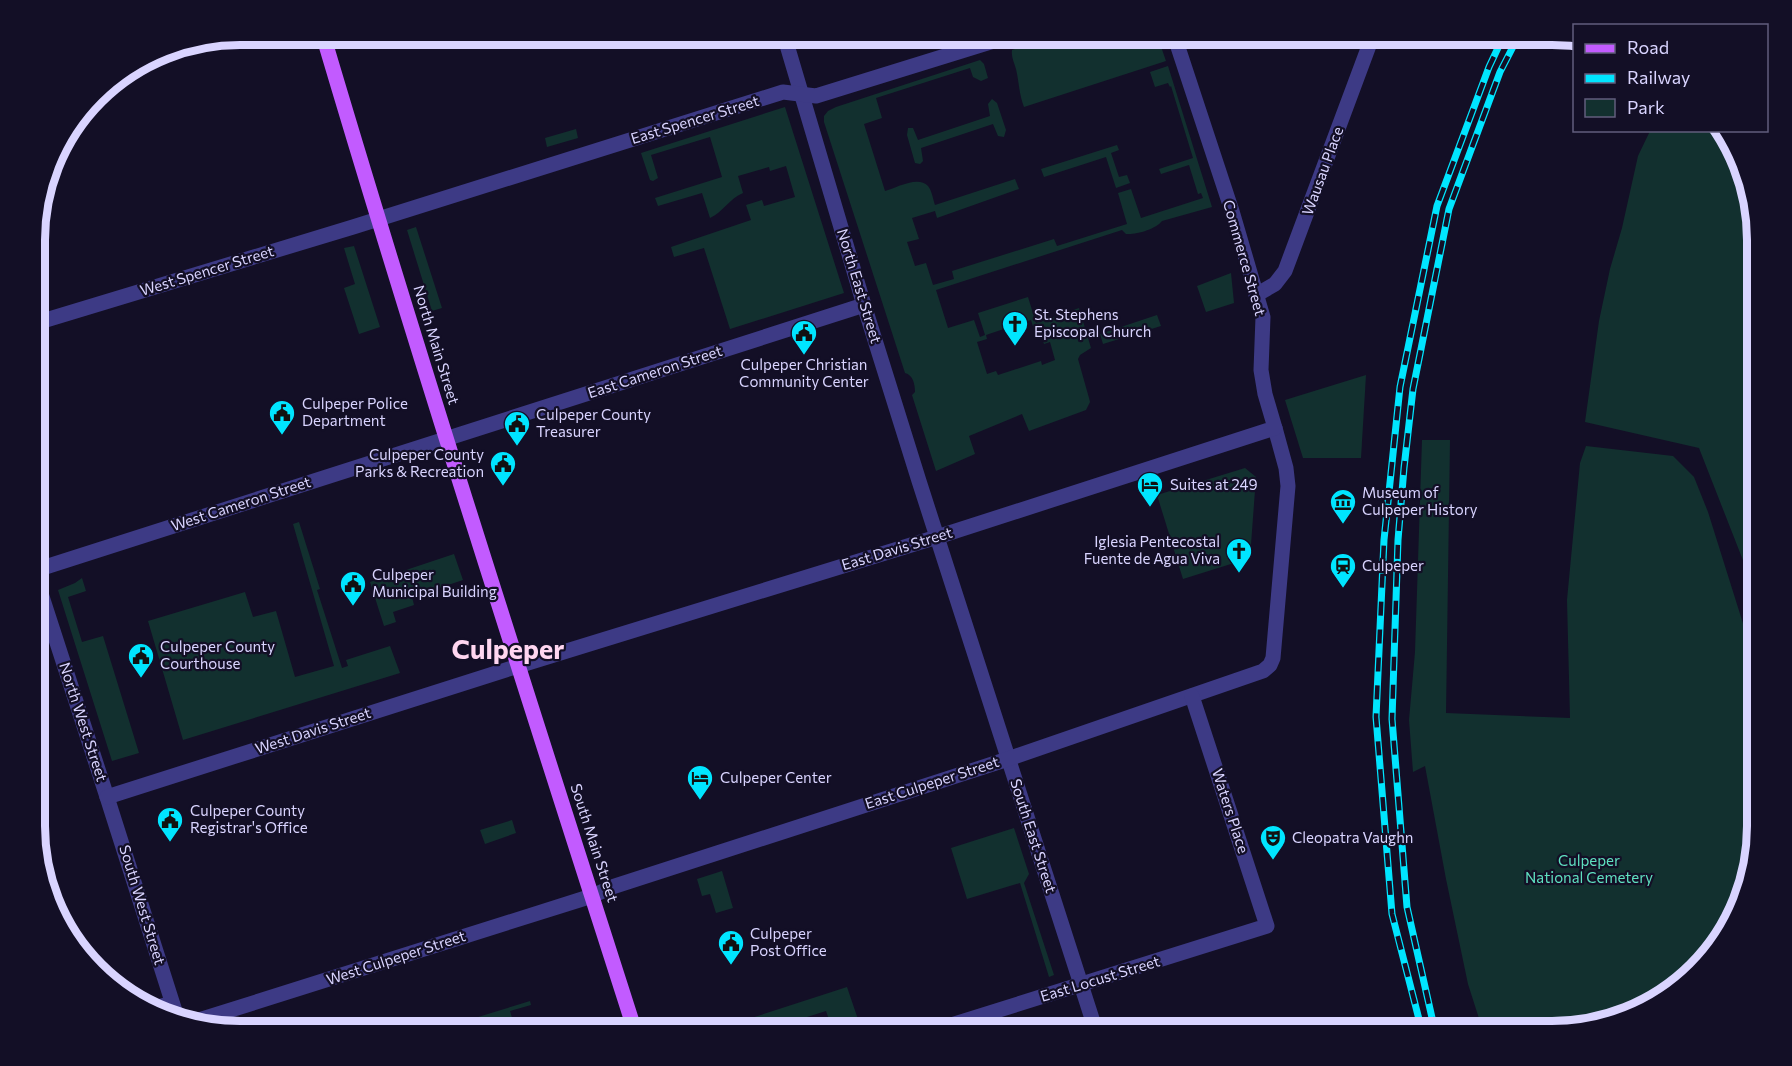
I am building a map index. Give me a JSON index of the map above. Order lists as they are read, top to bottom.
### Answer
{
  "streets": {
    "main road": ["North Main Street", "South Main Street"],
    "street": [
      "East Spencer Street",
      "Wausau Place",
      "Commerce Street",
      "West Spencer Street",
      "North East Street",
      "East Cameron Street",
      "West Cameron Street",
      "East Davis Street",
      "North West Street",
      "West Davis Street",
      "East Culpeper Street",
      "Waters Place",
      "South East Street",
      "South West Street",
      "West Culpeper Street",
      "East Locust Street"
    ]
  },
  "crossings": [
    ["East Spencer Street", "West Spencer Street"],
    ["East Spencer Street", "North East Street"],
    ["East Spencer Street", "North Main Street"],
    ["Wausau Place", "Commerce Street"],
    ["Commerce Street", "East Davis Street"],
    ["Commerce Street", "East Culpeper Street"],
    ["West Spencer Street", "North Main Street"],
    ["North East Street", "East Cameron Street"],
    ["North East Street", "East Davis Street"],
    ["North East Street", "South East Street"],
    ["North Main Street", "East Cameron Street"],
    ["North Main Street", "West Cameron Street"],
    ["North Main Street", "East Davis Street"],
    ["North Main Street", "West Davis Street"],
    ["North Main Street", "South Main Street"],
    ["East Cameron Street", "West Cameron Street"],
    ["East Davis Street", "West Davis Street"],
    ["East Davis Street", "South East Street"],
    ["East Davis Street", "South Main Street"],
    ["North West Street", "West Davis Street"],
    ["North West Street", "South West Street"],
    ["West Davis Street", "South Main Street"],
    ["West Davis Street", "South West Street"],
    ["East Culpeper Street", "Waters Place"],
    ["East Culpeper Street", "South East Street"],
    ["East Culpeper Street", "South Main Street"],
    ["East Culpeper Street", "West Culpeper Street"],
    ["Waters Place", "East Locust Street"],
    ["South East Street", "East Locust Street"],
    ["South Main Street", "West Culpeper Street"]
  ],
  "districts": ["Culpeper"],
  "parks": ["Culpeper National Cemetery"],
  "places": {
    "church": ["St. Stephens Episcopal Church", "Iglesia Pentecostal Fuente de Agua Viva"],
    "public building": [
      "Culpeper Christian Community Center",
      "Culpeper Police Department",
      "Culpeper County Treasurer",
      "Culpeper County Parks & Recreation",
      "Culpeper Municipal Building",
      "Culpeper County Courthouse",
      "Culpeper County Registrar's Office",
      "Culpeper Post Office"
    ],
    "hotel": ["Suites at 249", "Culpeper Center"],
    "museum": ["Museum of Culpeper History"],
    "station": ["Culpeper"],
    "theatre": ["Cleopatra Vaughn"]
  },
  "legend": ["Road", "Railway", "Park"]
}
